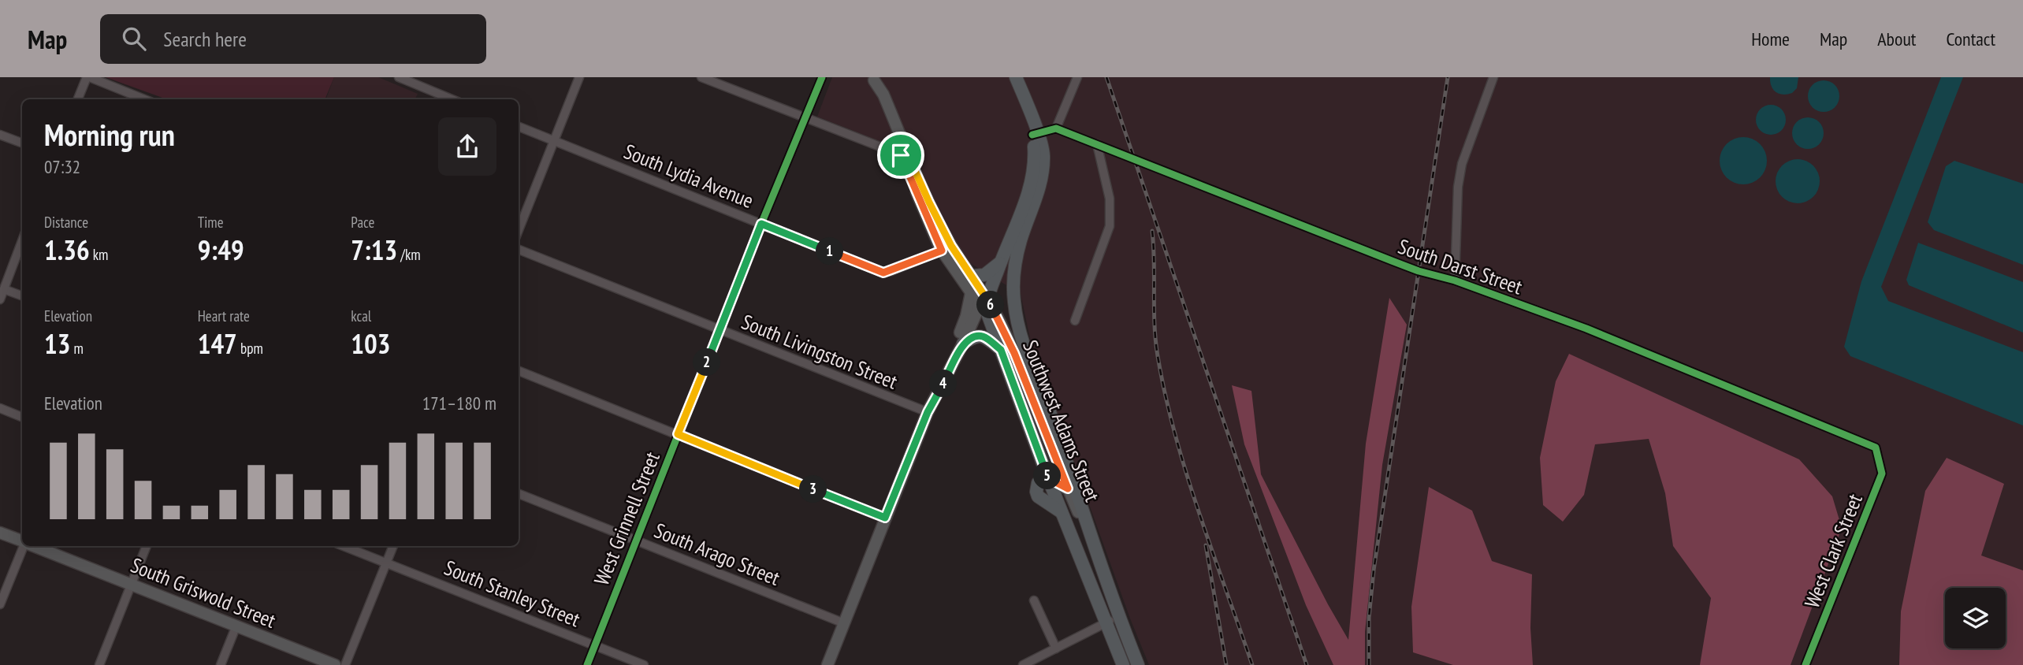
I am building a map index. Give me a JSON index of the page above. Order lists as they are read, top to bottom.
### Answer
{
  "streets": {
    "main road": ["Southwest Adams Street"],
    "street": [
      "South Lydia Avenue",
      "South Darst Street",
      "South Livingston Street",
      "West Grinnell Street",
      "West Clark Street",
      "South Arago Street",
      "South Griswold Street",
      "South Stanley Street"
    ]
  },
  "crossings": [
    ["South Lydia Avenue", "Southwest Adams Street"],
    ["South Lydia Avenue", "West Grinnell Street"],
    ["South Darst Street", "West Clark Street"],
    ["South Livingston Street", "West Grinnell Street"],
    ["West Grinnell Street", "South Arago Street"],
    ["West Grinnell Street", "South Stanley Street"]
  ],
  "page": {
    "header": "Map",
    "search": "Search here",
    "nav": [
      "Home",
      "Map",
      "About",
      "Contact"
    ],
    "heading": ["Morning run", "07:32"],
    "stats": [
      ["Distance", "1.36 km"],
      ["Time", "9:49"],
      ["Pace", "7:13 /km"],
      ["Elevation", "13 m"],
      ["Heart rate", "147 bpm"],
      ["kcal", "103"]
    ],
    "pins": [
      "1",
      "6",
      "2",
      "4",
      "5",
      "3"
    ],
    "chart": ["Elevation", "171–180 m"]
  }
}
